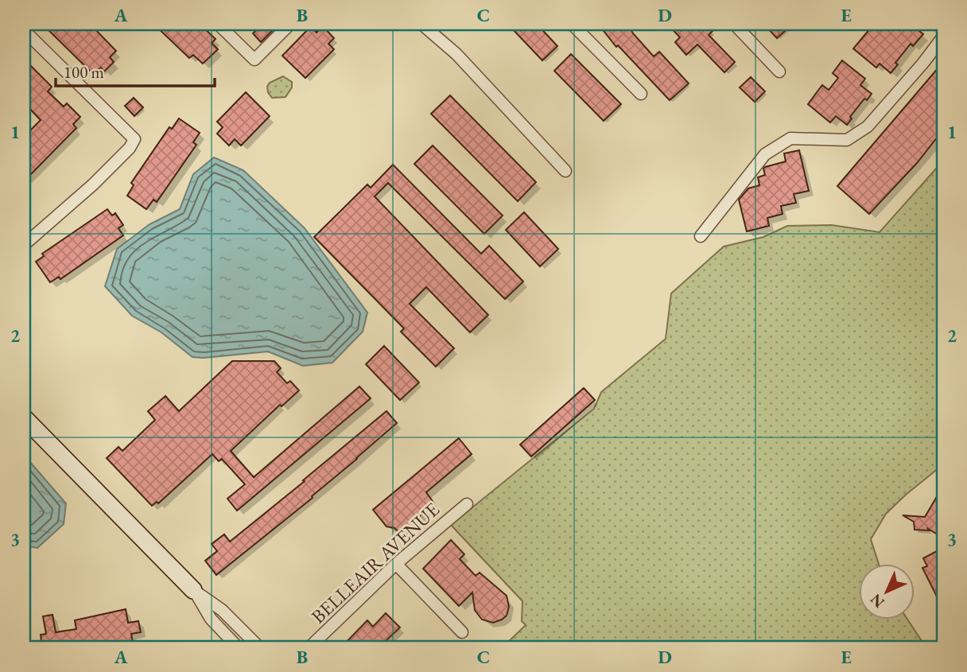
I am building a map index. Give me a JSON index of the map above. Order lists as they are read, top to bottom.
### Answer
{
  "streets": {
    "street": ["BELLEAIR AVENUE"]
  },
  "scale_bar": "100 m",
  "north": "bottom left",
  "grid": {
    "columns": [
      "A",
      "B",
      "C",
      "D",
      "E"
    ],
    "rows": ["1", "2", "3"]
  }
}
